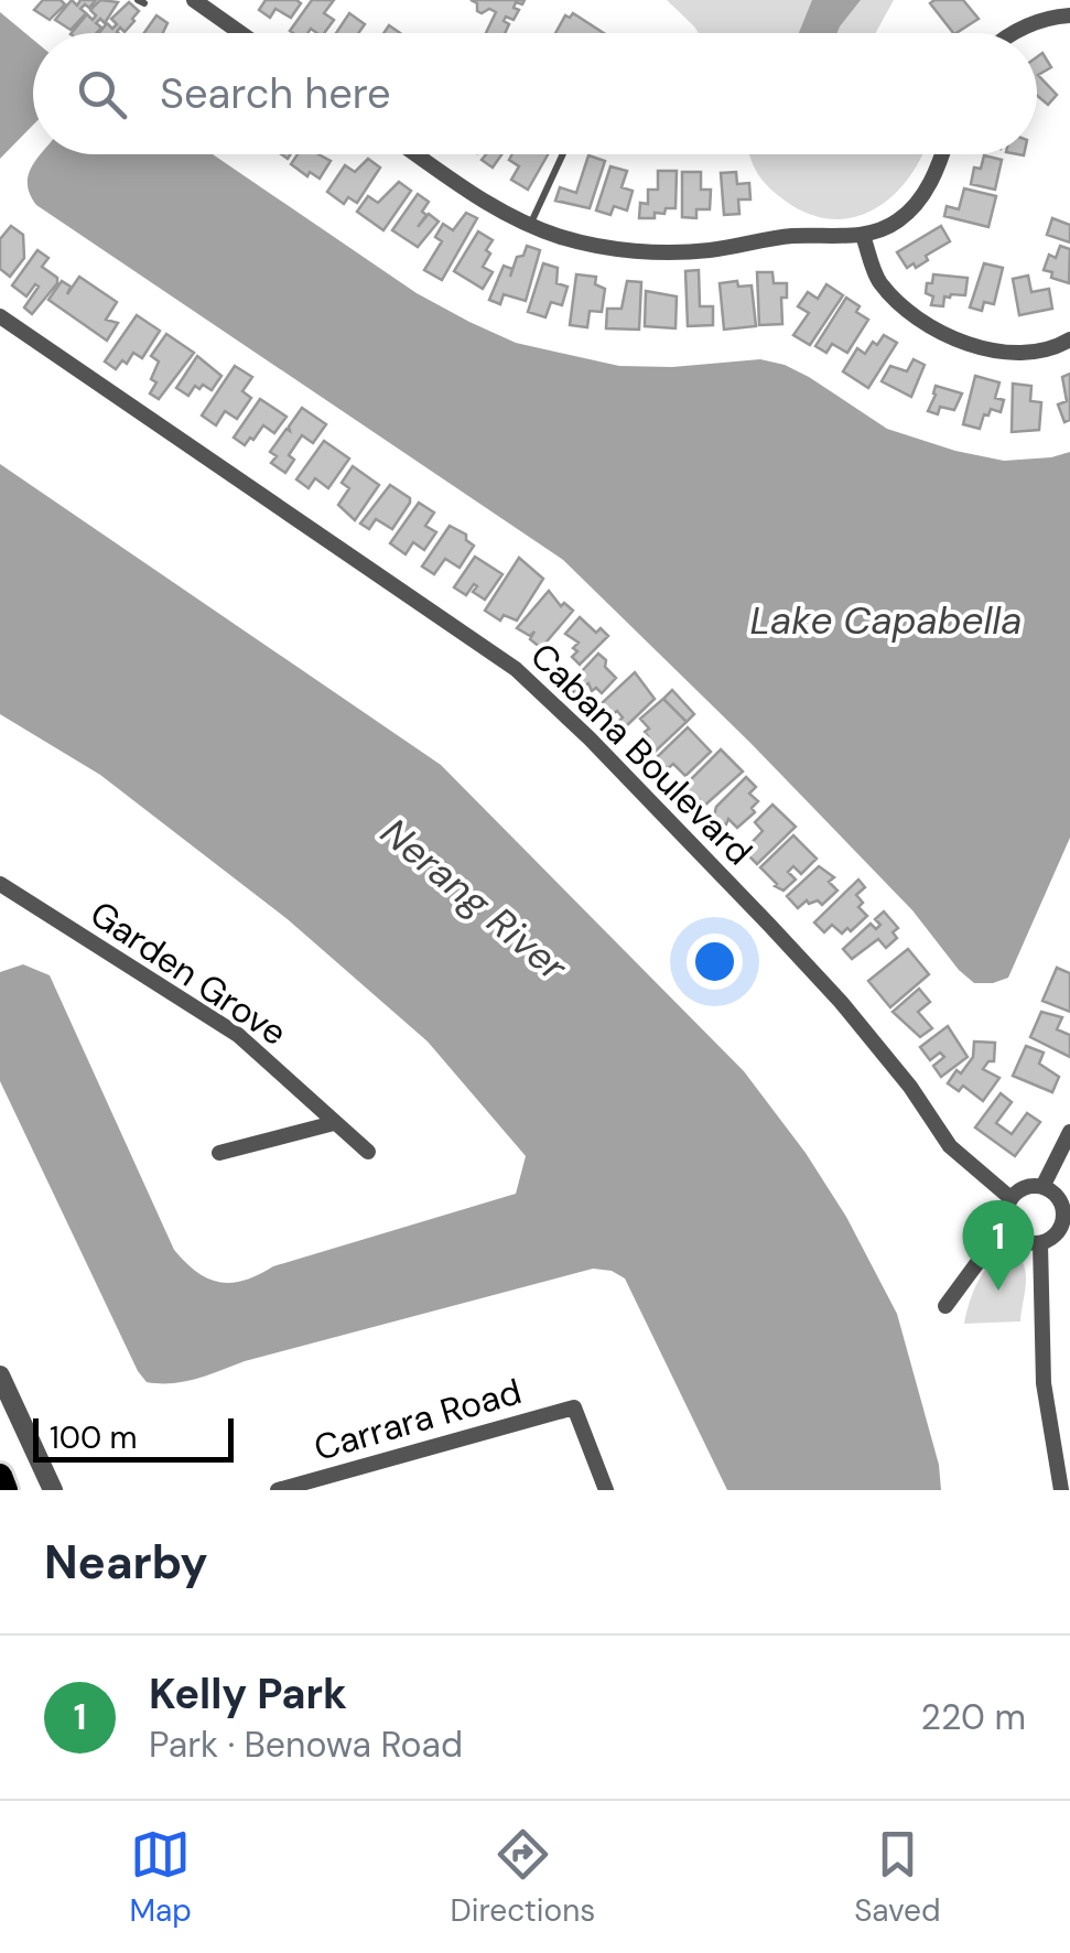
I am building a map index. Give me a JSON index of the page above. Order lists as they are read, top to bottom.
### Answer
{
  "streets": {
    "street": ["Cabana Boulevard", "Garden Grove", "Carrara Road"]
  },
  "water": ["Lake Capabella", "Nerang River"],
  "scale_bar": "100 m",
  "page": {
    "search": "Search here",
    "pins": "1",
    "scale": "100 m",
    "heading": "Nearby",
    "list": [
      {
        "mark": "1",
        "name": "Kelly Park",
        "note": "Park · Benowa Road",
        "value": "220 m"
      }
    ],
    "nav": ["Map", "Directions", "Saved"]
  }
}
